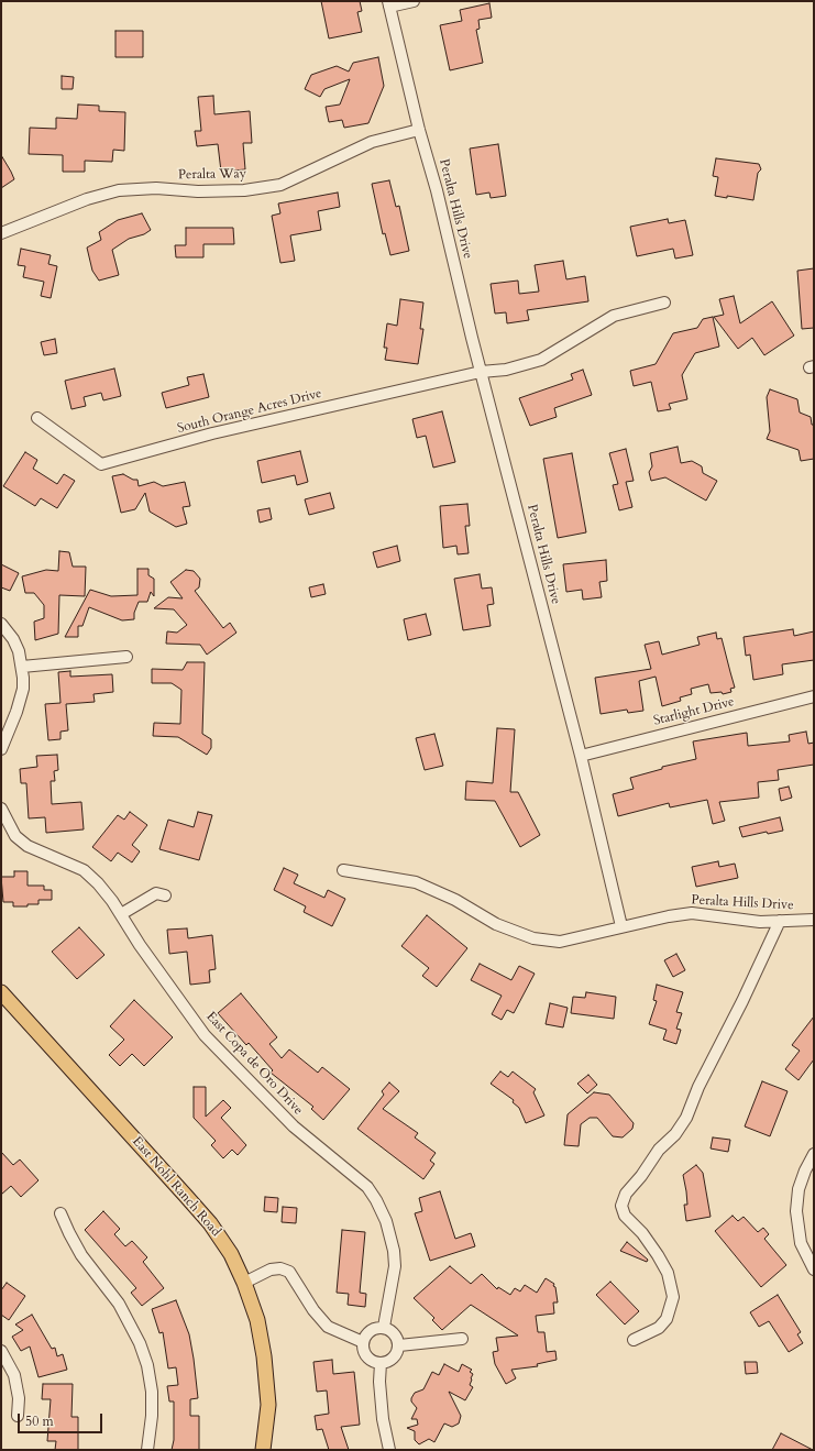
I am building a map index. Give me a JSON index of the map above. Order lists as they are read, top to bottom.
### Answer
{
  "streets": {
    "main road": ["East Nohl Ranch Road"],
    "street": [
      "Peralta Way",
      "Peralta Hills Drive",
      "South Orange Acres Drive",
      "Starlight Drive",
      "East Copa de Oro Drive"
    ]
  },
  "crossings": [
    ["Peralta Way", "Peralta Hills Drive"],
    ["Peralta Hills Drive", "South Orange Acres Drive"],
    ["Peralta Hills Drive", "Starlight Drive"]
  ],
  "scale_bar": "50 m"
}
